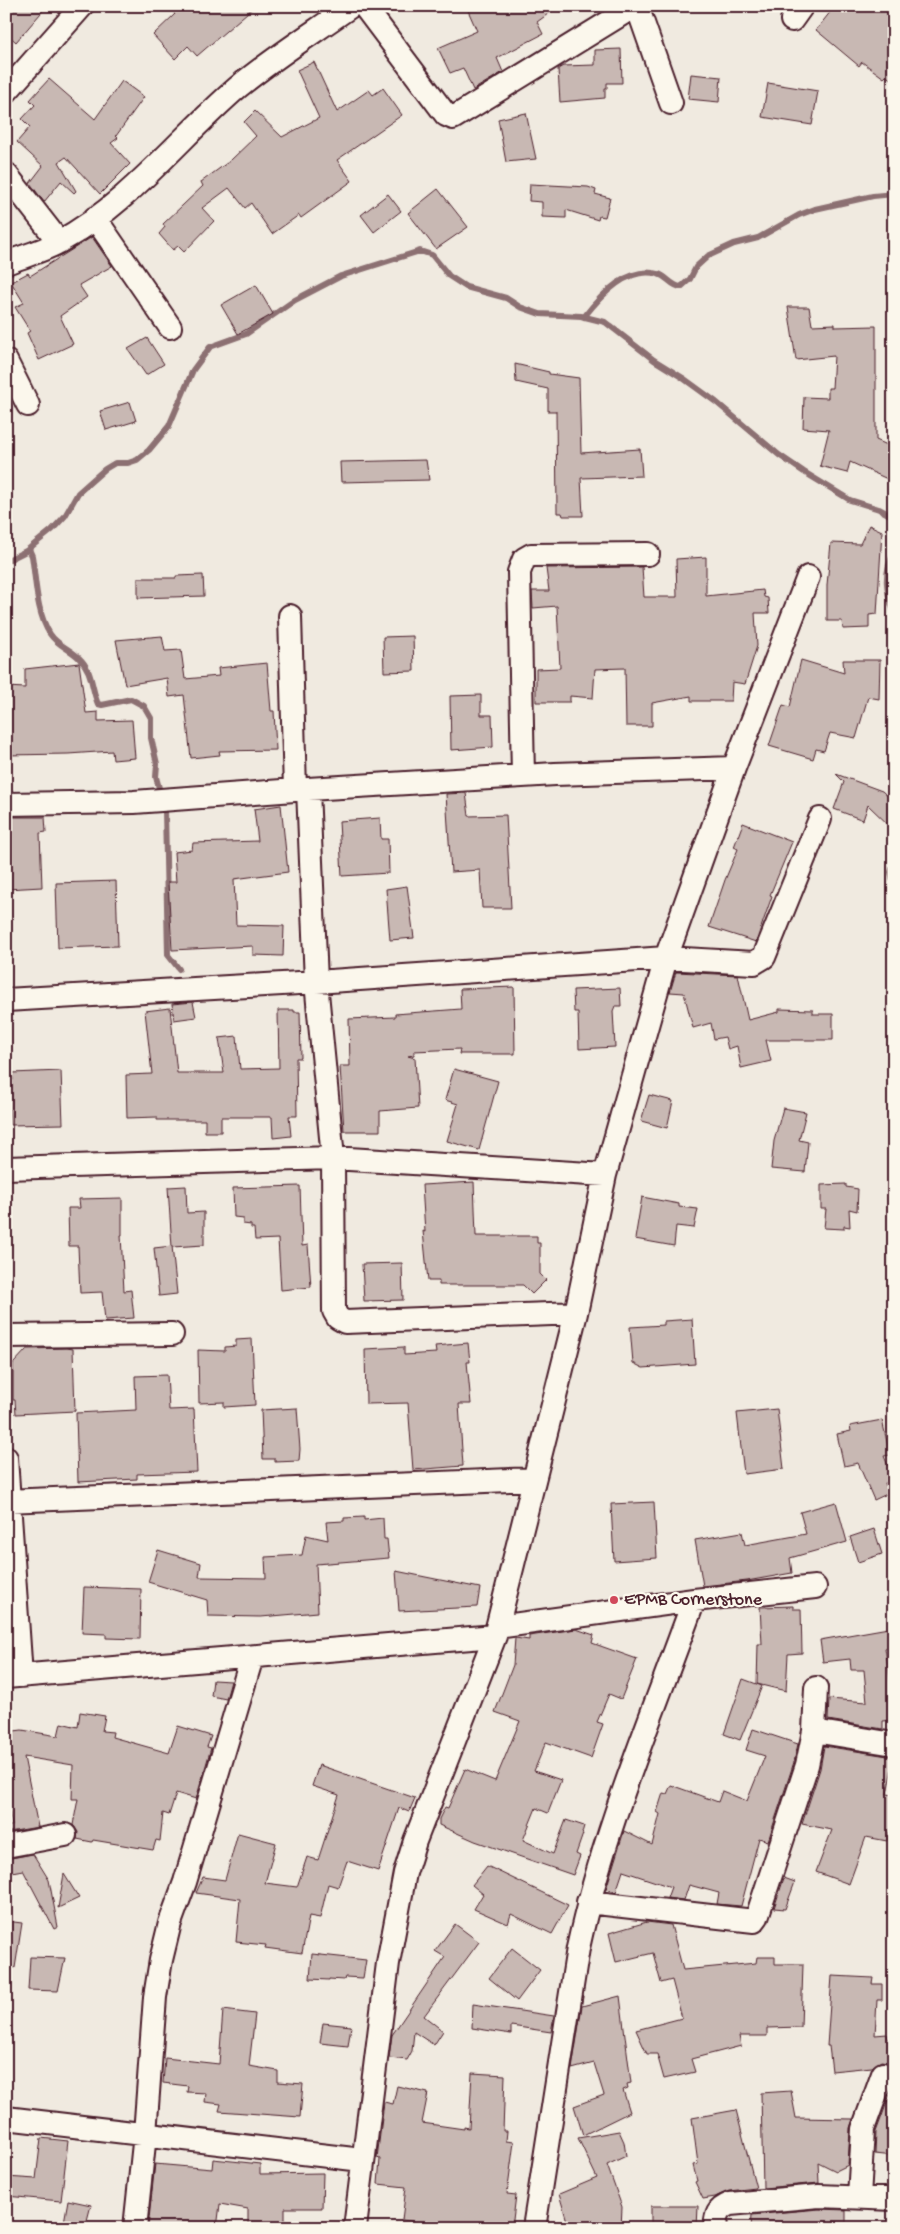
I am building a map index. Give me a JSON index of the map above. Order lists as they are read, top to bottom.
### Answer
{
  "places": ["EPMB Cornerstone"]
}
